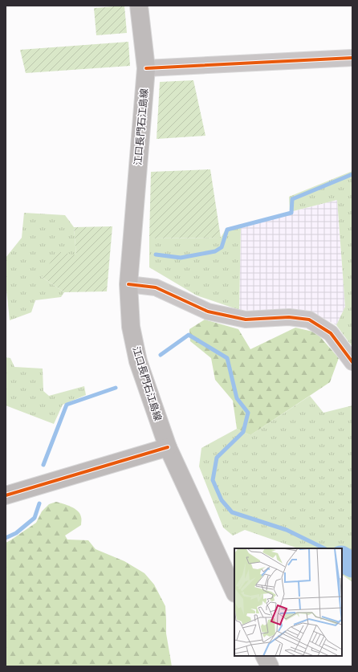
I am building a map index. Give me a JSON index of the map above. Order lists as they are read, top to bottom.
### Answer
{
  "streets": {
    "main road": ["江口長門石江島線"]
  }
}
